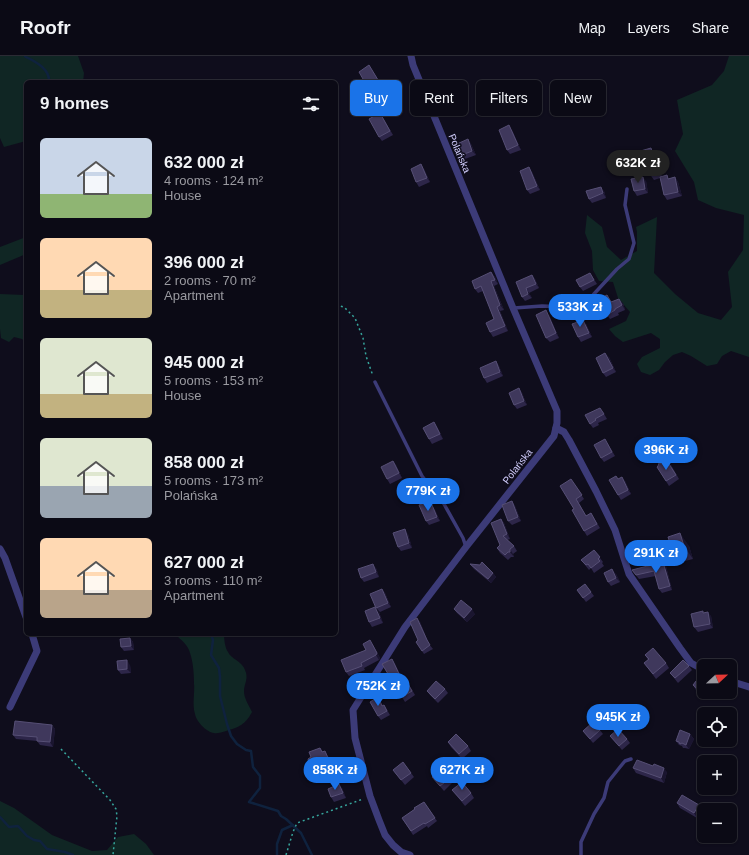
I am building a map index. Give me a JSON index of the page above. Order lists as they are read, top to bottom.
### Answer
{
  "streets": {
    "street": ["Polańska"]
  },
  "north": "right",
  "page": {
    "header": "Roofr",
    "nav": ["Map", "Layers", "Share"],
    "chip": [
      "Buy",
      "Rent",
      "Filters",
      "New"
    ],
    "heading": "9 homes",
    "list": [
      {
        "name": "632 000 zł",
        "note": "4 rooms · 124 m² · House"
      },
      {
        "name": "396 000 zł",
        "note": "2 rooms · 70 m² · Apartment"
      },
      {
        "name": "945 000 zł",
        "note": "5 rooms · 153 m² · House"
      },
      {
        "name": "858 000 zł",
        "note": "5 rooms · 173 m² · Polańska"
      },
      {
        "name": "627 000 zł",
        "note": "3 rooms · 110 m² · Apartment"
      }
    ],
    "price": [
      "632K zł",
      "533K zł",
      "396K zł",
      "779K zł",
      "291K zł",
      "752K zł",
      "945K zł",
      "858K zł",
      "627K zł"
    ],
    "map_buttons": ["+", "−"]
  }
}
